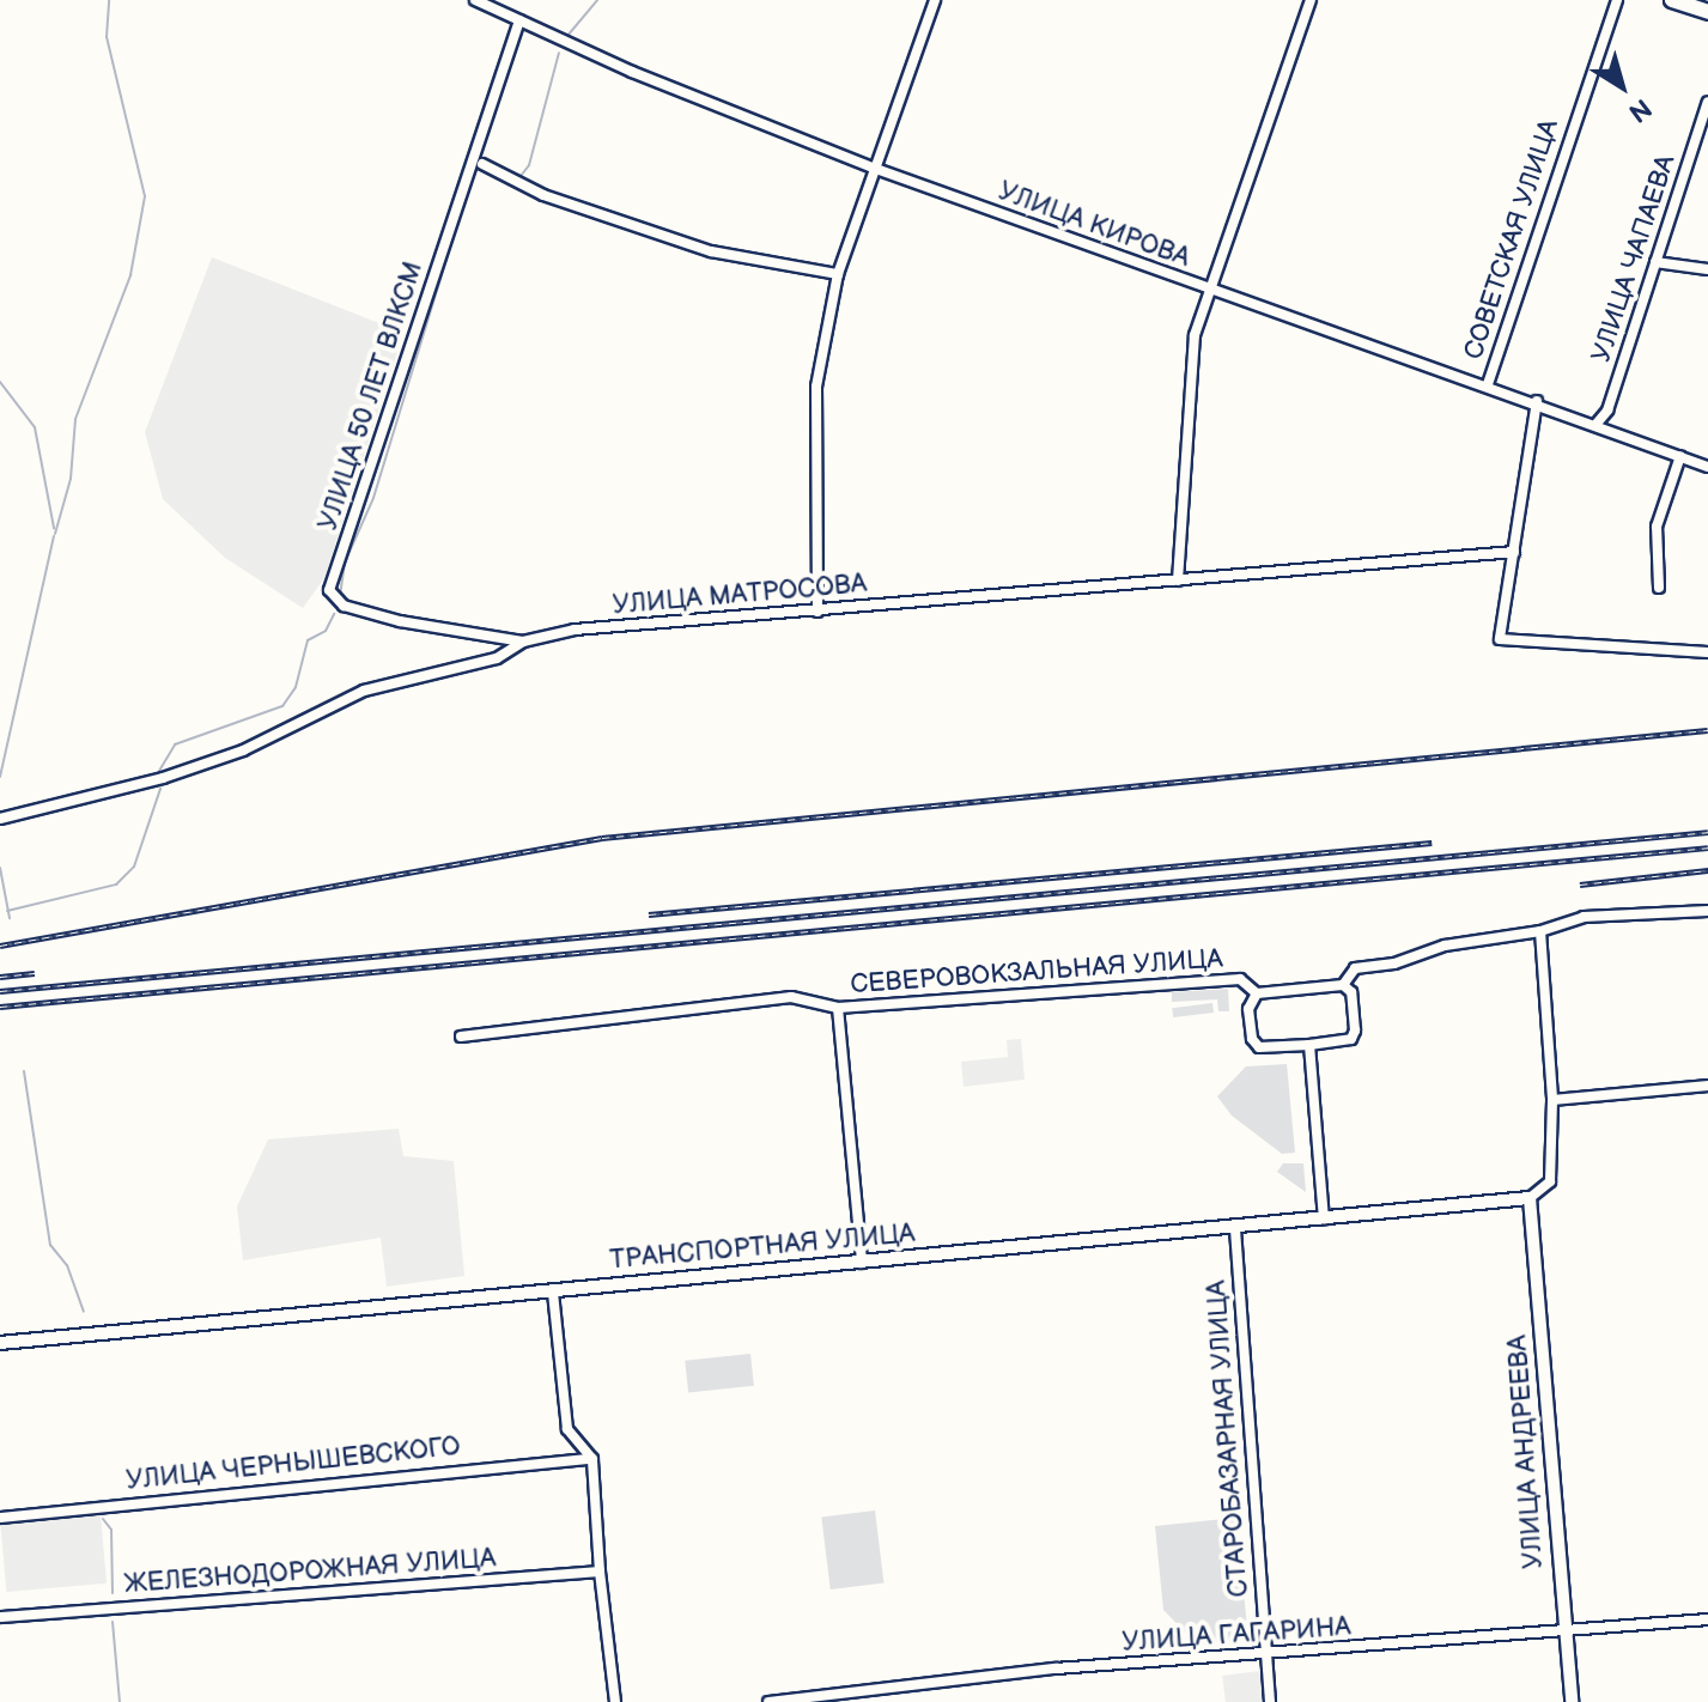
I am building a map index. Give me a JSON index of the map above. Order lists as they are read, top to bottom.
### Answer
{
  "streets": {
    "street": [
      "УЛИЦА КИРОВА",
      "СОВЕТСКАЯ УЛИЦА",
      "УЛИЦА ЧАПАЕВА",
      "УЛИЦА 50 ЛЕТ ВЛКСМ",
      "УЛИЦА МАТРОСОВА",
      "СЕВЕРОВОКЗАЛЬНАЯ УЛИЦА",
      "ТРАНСПОРТНАЯ УЛИЦА",
      "СТАРОБАЗАРНАЯ УЛИЦА",
      "УЛИЦА АНДРЕЕВА",
      "УЛИЦА ЧЕРНЫШЕВСКОГО",
      "ЖЕЛЕЗНОДОРОЖНАЯ УЛИЦА",
      "УЛИЦА ГАГАРИНА"
    ]
  },
  "crossings": [
    ["УЛИЦА КИРОВА", "СОВЕТСКАЯ УЛИЦА"],
    ["УЛИЦА КИРОВА", "УЛИЦА ЧАПАЕВА"],
    ["УЛИЦА КИРОВА", "УЛИЦА 50 ЛЕТ ВЛКСМ"],
    ["УЛИЦА 50 ЛЕТ ВЛКСМ", "УЛИЦА МАТРОСОВА"],
    ["ТРАНСПОРТНАЯ УЛИЦА", "СТАРОБАЗАРНАЯ УЛИЦА"],
    ["ТРАНСПОРТНАЯ УЛИЦА", "УЛИЦА АНДРЕЕВА"],
    ["СТАРОБАЗАРНАЯ УЛИЦА", "УЛИЦА ГАГАРИНА"],
    ["УЛИЦА АНДРЕЕВА", "УЛИЦА ГАГАРИНА"]
  ],
  "north": "bottom right"
}
